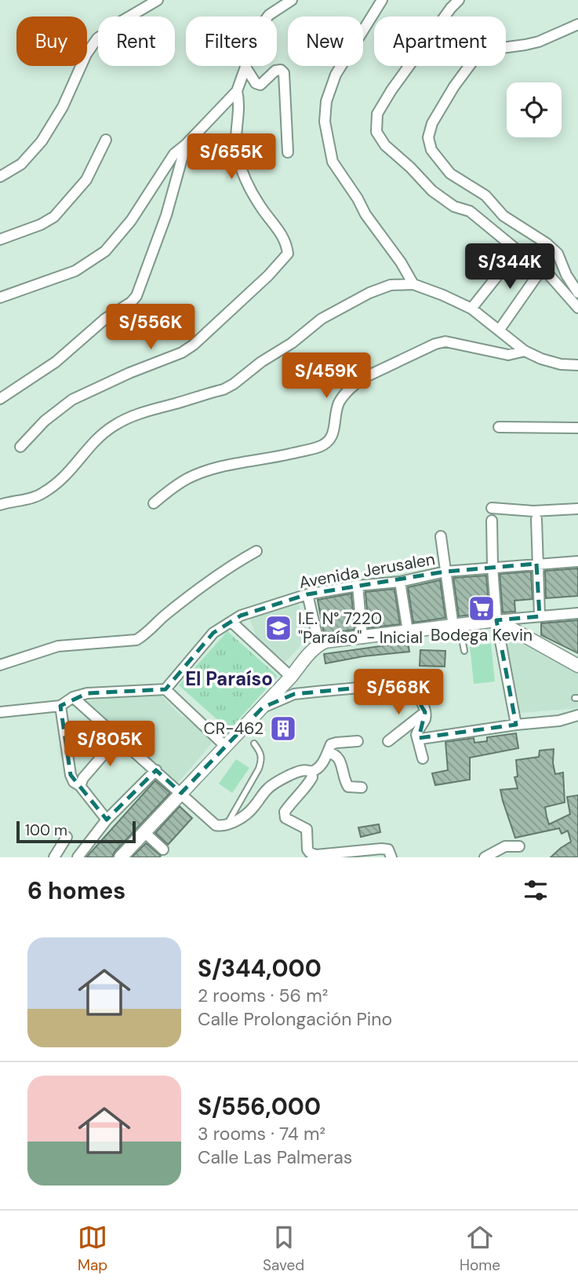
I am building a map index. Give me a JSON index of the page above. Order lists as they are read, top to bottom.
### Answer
{
  "streets": {
    "street": ["Avenida Jerusalen"]
  },
  "districts": ["El Paraíso"],
  "places": {
    "supermarket": ["Bodega Kevin"],
    "school or university": ["I.E. N° 7220 \"Paraíso\" - Inicial"],
    "building": ["CR-462"]
  },
  "scale_bar": "100 m",
  "page": {
    "chip": [
      "Buy",
      "Rent",
      "Filters",
      "New",
      "Apartment"
    ],
    "price": [
      "S/655K",
      "S/344K",
      "S/556K",
      "S/459K",
      "S/568K",
      "S/805K"
    ],
    "scale": "100 m",
    "heading": "6 homes",
    "list": [
      {
        "name": "S/344,000",
        "note": "2 rooms · 56 m² · Calle Prolongación Pino"
      },
      {
        "name": "S/556,000",
        "note": "3 rooms · 74 m² · Calle Las Palmeras"
      }
    ],
    "tabs": ["Map", "Saved", "Home"]
  }
}
